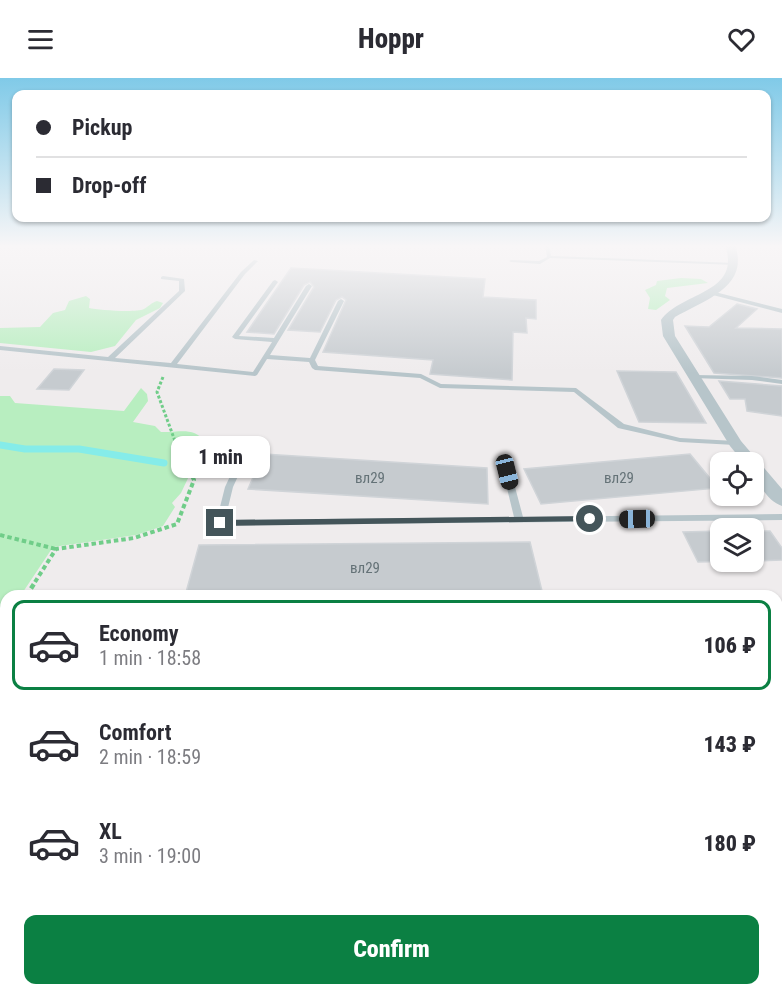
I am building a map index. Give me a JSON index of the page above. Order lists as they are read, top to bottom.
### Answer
{
  "house_numbers": ["вл29", "вл29", "вл29"],
  "page": {
    "header": "Hoppr",
    "banner": ["Pickup", "Drop-off"],
    "bubble": "1 min",
    "list": [
      {
        "name": "Economy",
        "note": "1 min · 18:58",
        "value": "106 ₽"
      },
      {
        "name": "Comfort",
        "note": "2 min · 18:59",
        "value": "143 ₽"
      },
      {
        "name": "XL",
        "note": "3 min · 19:00",
        "value": "180 ₽"
      }
    ],
    "buttons": "Confirm"
  }
}
